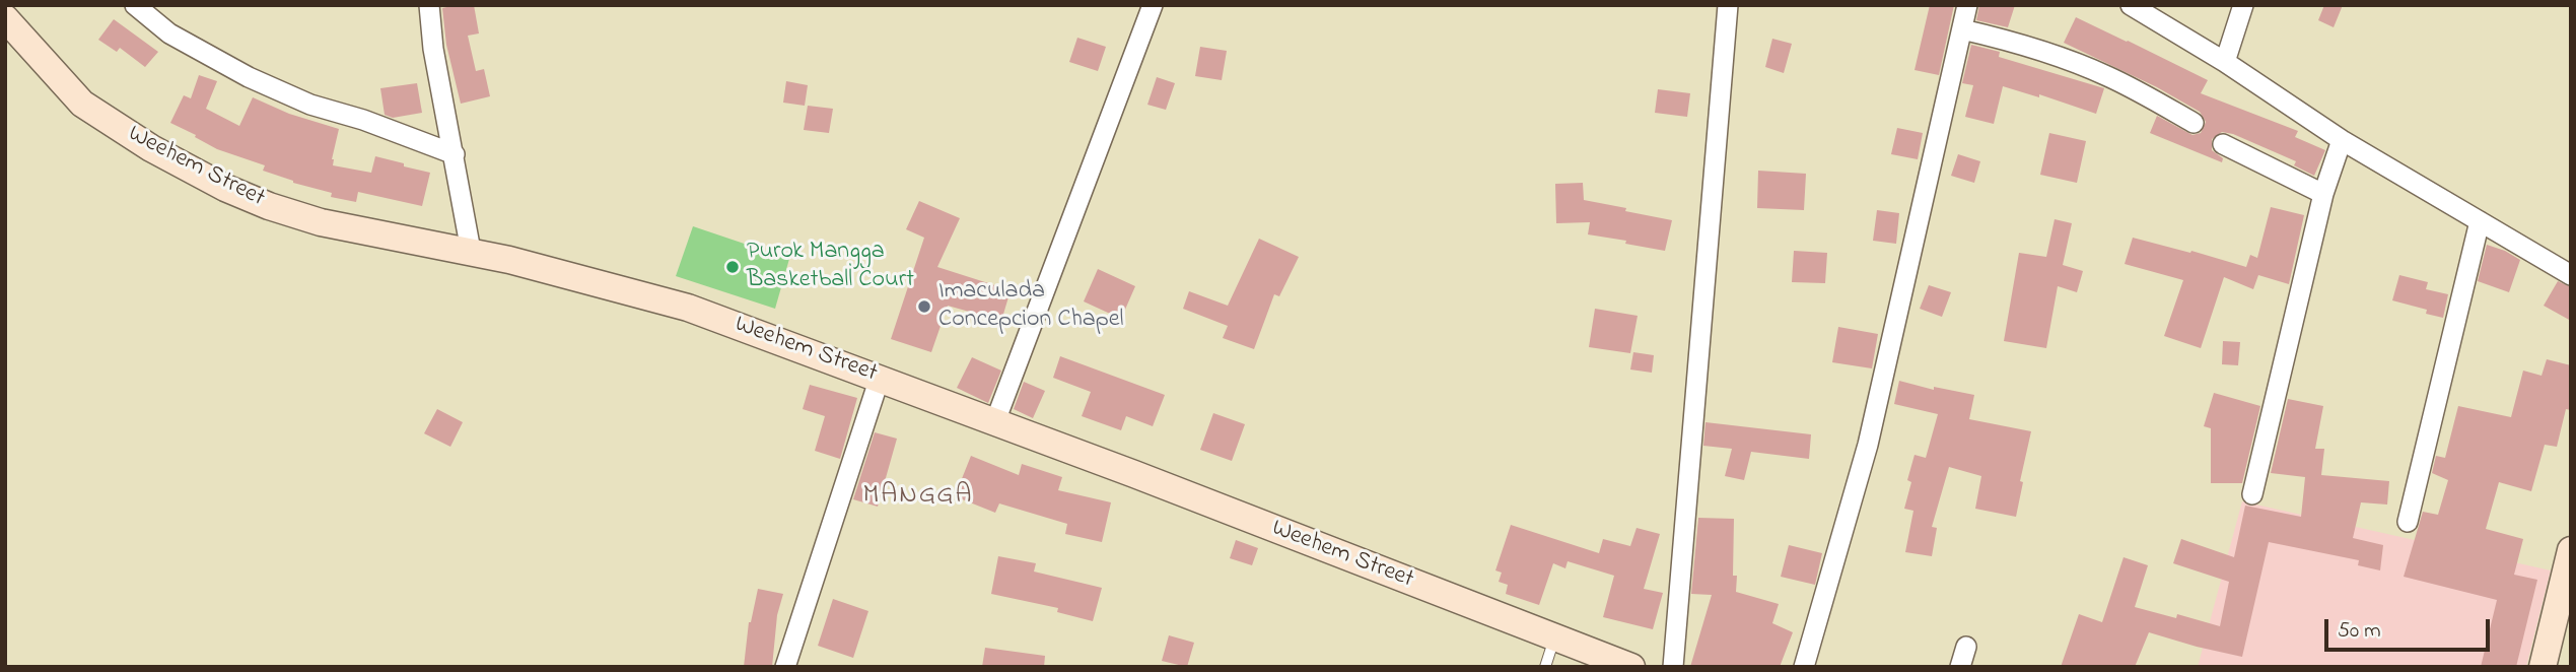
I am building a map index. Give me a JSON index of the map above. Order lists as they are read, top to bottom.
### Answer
{
  "streets": {
    "street": ["Weehem Street"]
  },
  "districts": ["MANGGA"],
  "places": ["Purok Mangga Basketball Court", "Imaculada Concepcion Chapel"],
  "scale_bar": "50 m"
}
